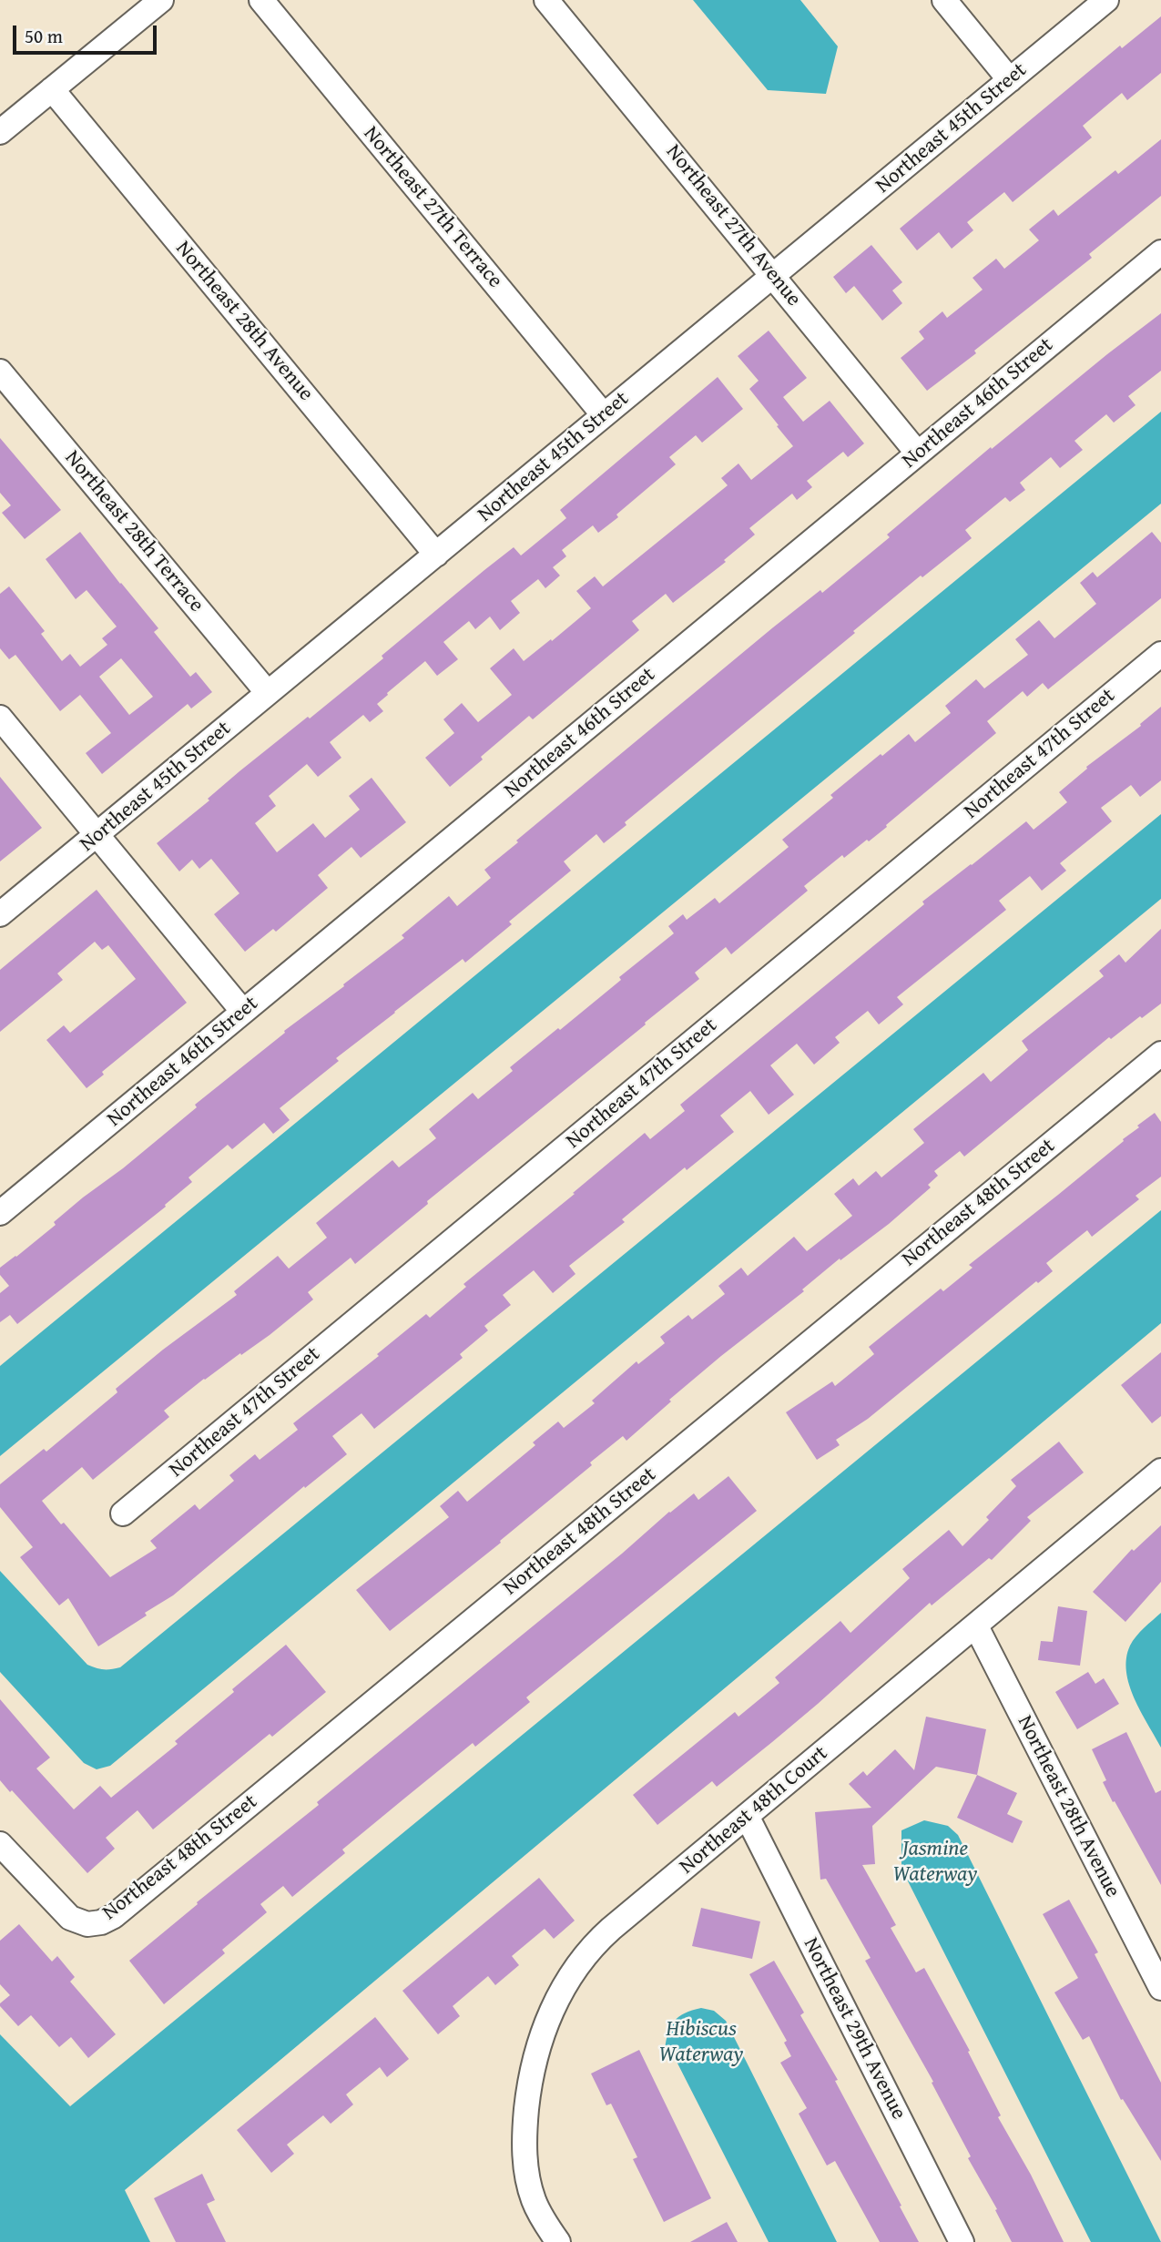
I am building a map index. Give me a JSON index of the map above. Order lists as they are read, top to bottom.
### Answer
{
  "streets": {
    "street": [
      "Northeast 45th Street",
      "Northeast 27th Terrace",
      "Northeast 27th Avenue",
      "Northeast 28th Avenue",
      "Northeast 46th Street",
      "Northeast 28th Terrace",
      "Northeast 47th Street",
      "Northeast 48th Street",
      "Northeast 48th Court",
      "Northeast 29th Avenue"
    ]
  },
  "crossings": [
    ["Northeast 45th Street", "Northeast 27th Terrace"],
    ["Northeast 45th Street", "Northeast 27th Avenue"],
    ["Northeast 45th Street", "Northeast 28th Avenue"],
    ["Northeast 45th Street", "Northeast 28th Terrace"],
    ["Northeast 27th Avenue", "Northeast 46th Street"],
    ["Northeast 28th Avenue", "Northeast 48th Court"],
    ["Northeast 48th Court", "Northeast 29th Avenue"]
  ],
  "water": ["Jasmine Waterway", "Hibiscus Waterway"],
  "scale_bar": "50 m"
}
